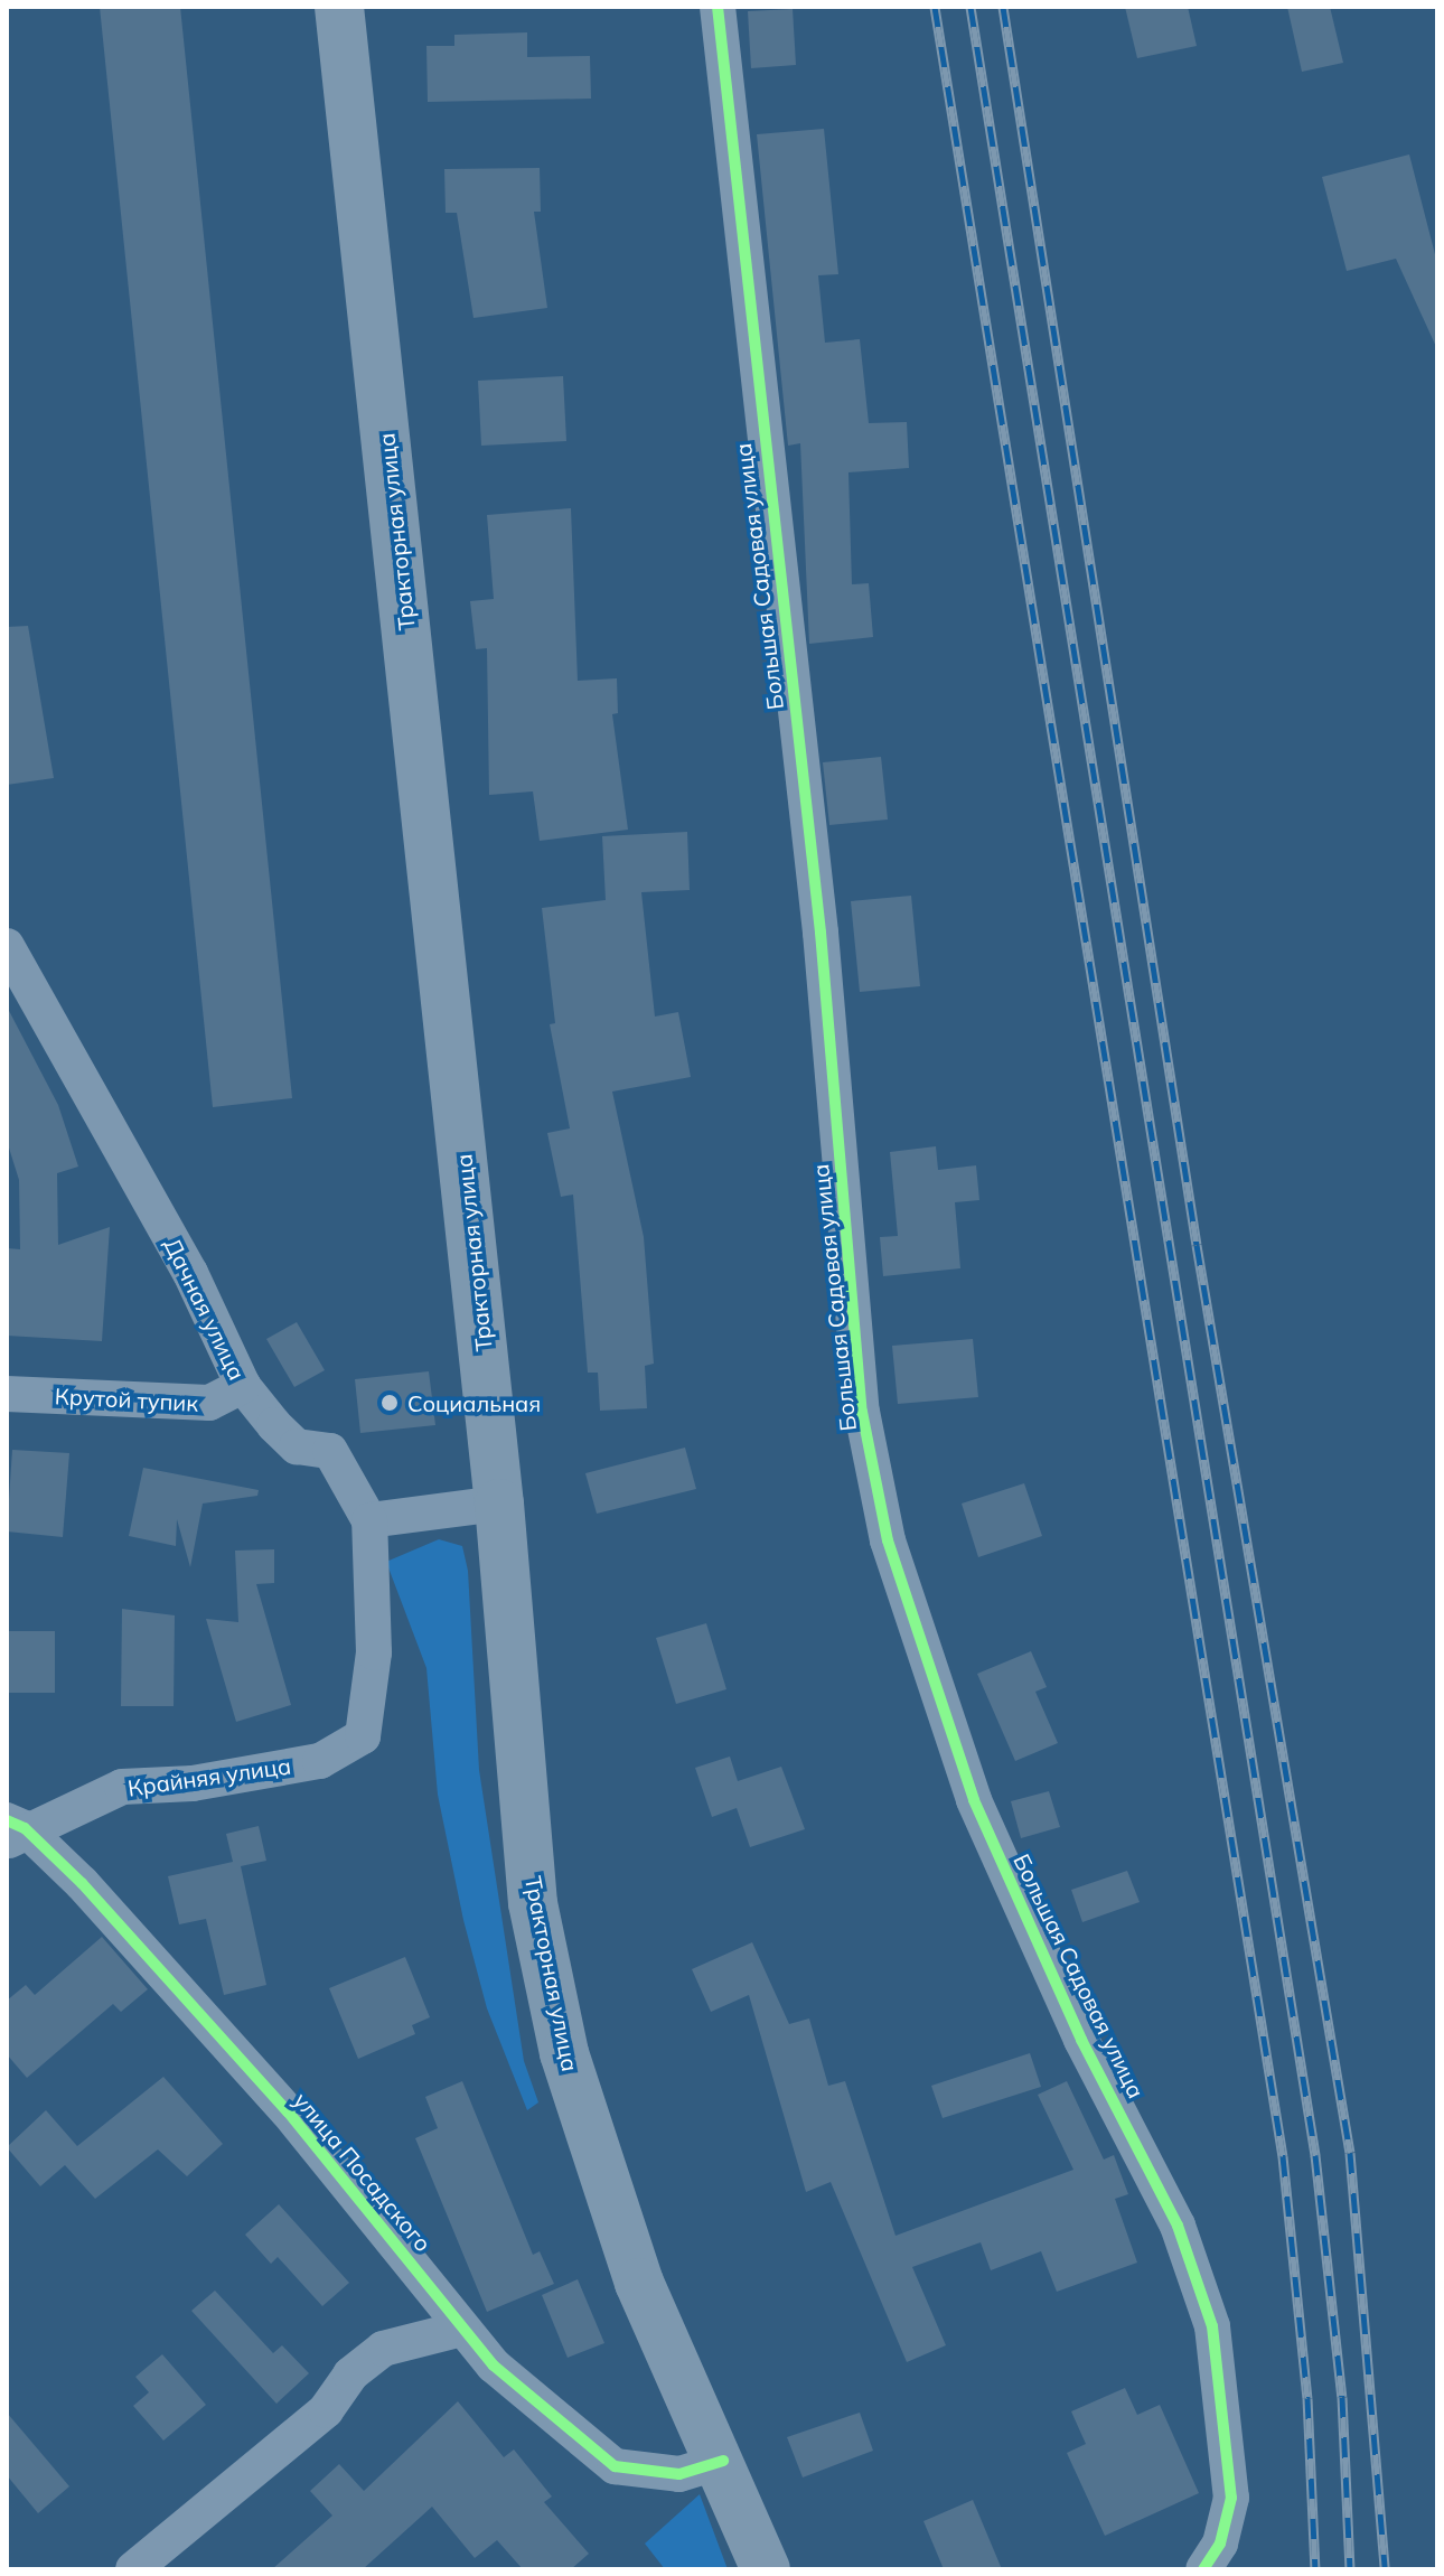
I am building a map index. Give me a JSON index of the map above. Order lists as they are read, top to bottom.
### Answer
{
  "streets": {
    "main road": ["Тракторная улица"],
    "street": [
      "Большая Садовая улица",
      "Дачная улица",
      "Крутой тупик",
      "Крайняя улица",
      "улица Посадского"
    ]
  },
  "crossings": [
    ["Тракторная улица", "улица Посадского"],
    ["Дачная улица", "Крутой тупик"],
    ["Дачная улица", "Крайняя улица"],
    ["Крайняя улица", "улица Посадского"]
  ],
  "places": ["Социальная"]
}
